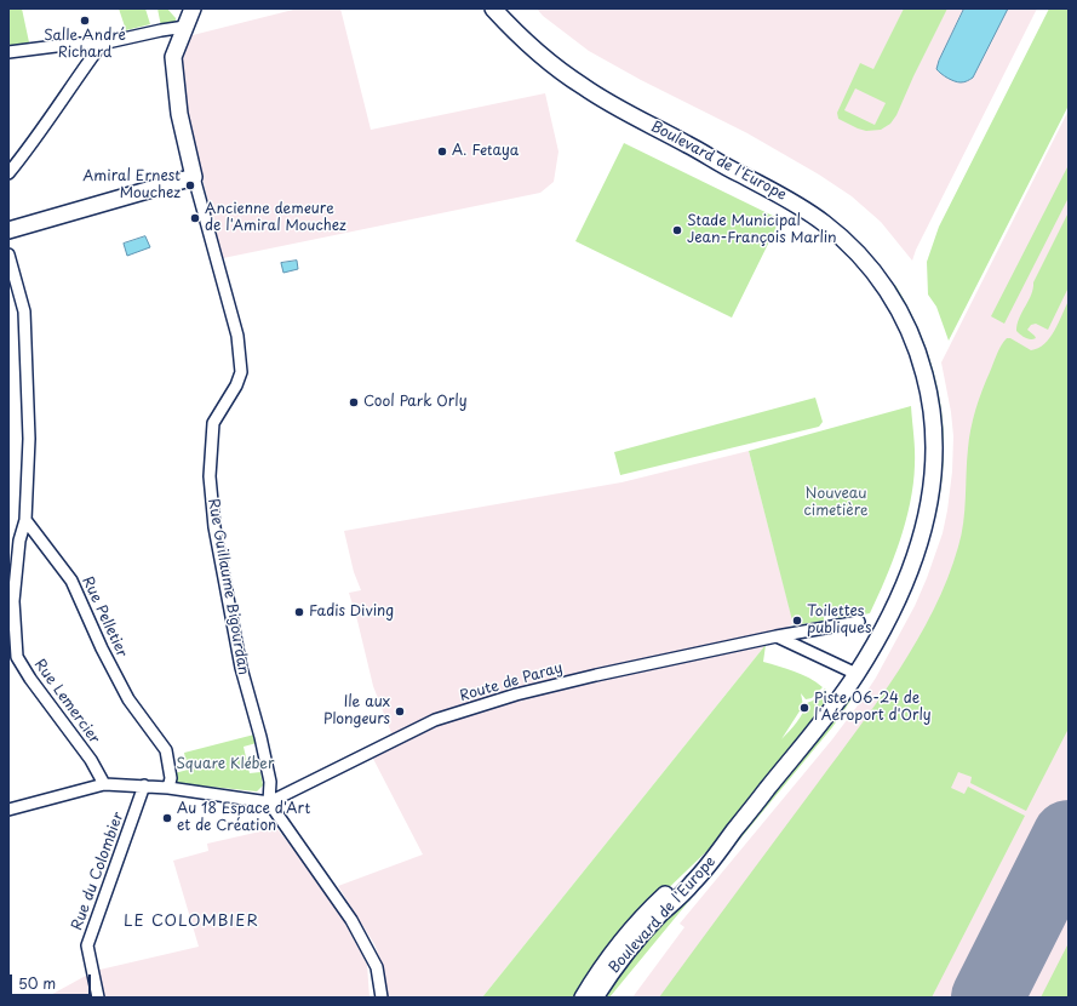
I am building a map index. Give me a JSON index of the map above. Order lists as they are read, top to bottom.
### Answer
{
  "streets": {
    "main road": ["Boulevard de l'Europe", "Rue Guillaume Bigourdan"],
    "street": [
      "Rue Pelletier",
      "Route de Paray",
      "Rue Lemercier",
      "Rue du Colombier"
    ]
  },
  "crossings": [
    ["Rue Guillaume Bigourdan", "Route de Paray"],
    ["Rue Pelletier", "Rue Lemercier"]
  ],
  "districts": ["LE COLOMBIER"],
  "parks": ["Nouveau cimetière", "Square Kléber"],
  "places": [
    "Salle André Richard",
    "A. Fetaya",
    "Amiral Ernest Mouchez",
    "Ancienne demeure de l'Amiral Mouchez",
    "Stade Municipal Jean-François Marlin",
    "Cool Park Orly",
    "Fadis Diving",
    "Toilettes publiques",
    "Piste 06-24 de l'Aéroport d'Orly",
    "Ile aux Plongeurs",
    "Au 18 Espace d'Art et de Création"
  ],
  "scale_bar": "50 m"
}
